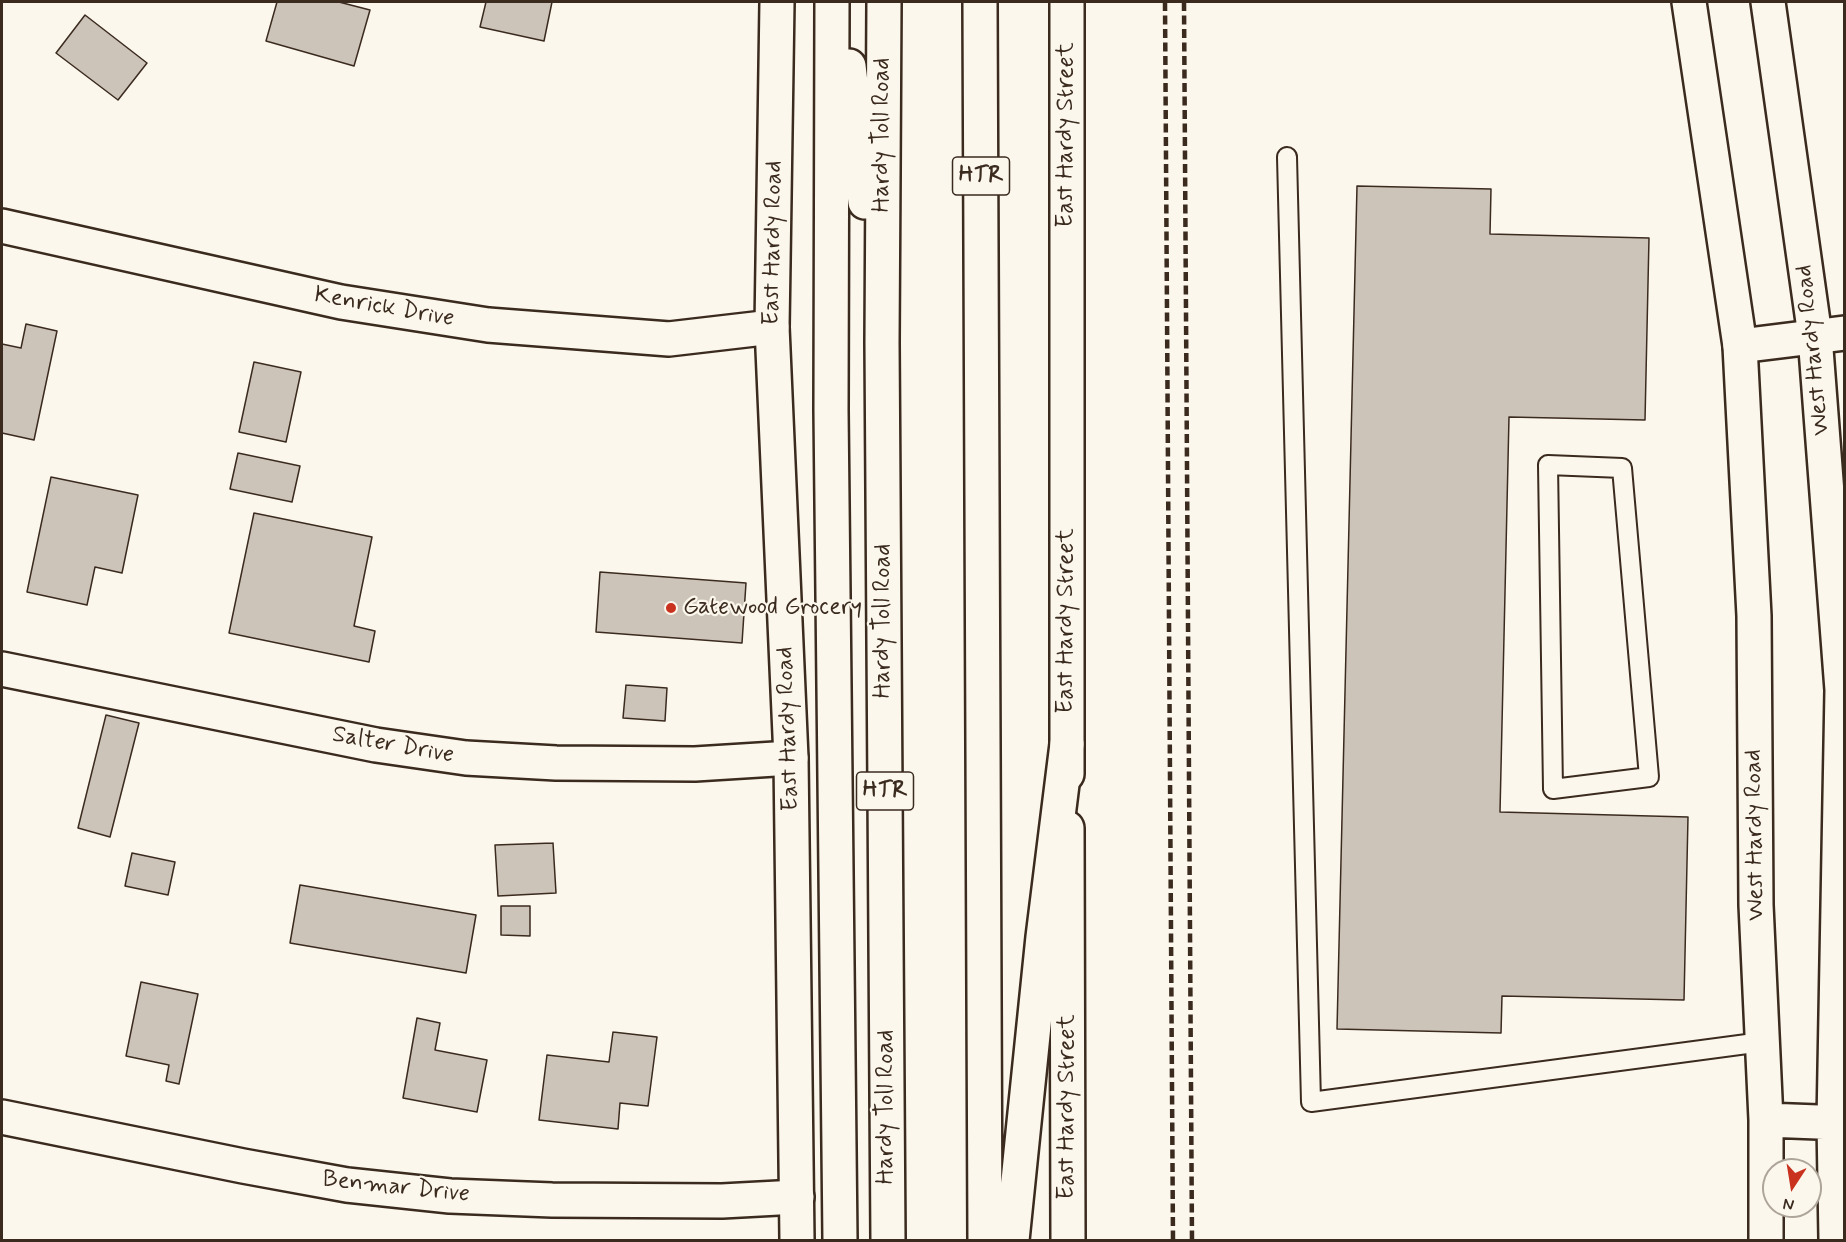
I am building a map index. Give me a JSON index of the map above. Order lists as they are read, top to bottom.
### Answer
{
  "streets": {
    "main road": [
      "Hardy Toll Road",
      "East Hardy Street",
      "HTR",
      "East Hardy Road",
      "Kenrick Drive",
      "West Hardy Road",
      "Salter Drive",
      "Benmar Drive"
    ]
  },
  "crossings": [
    ["East Hardy Road", "Kenrick Drive"],
    ["East Hardy Road", "Salter Drive"],
    ["East Hardy Road", "Benmar Drive"]
  ],
  "places": ["Gatewood Grocery"],
  "north": "bottom"
}
